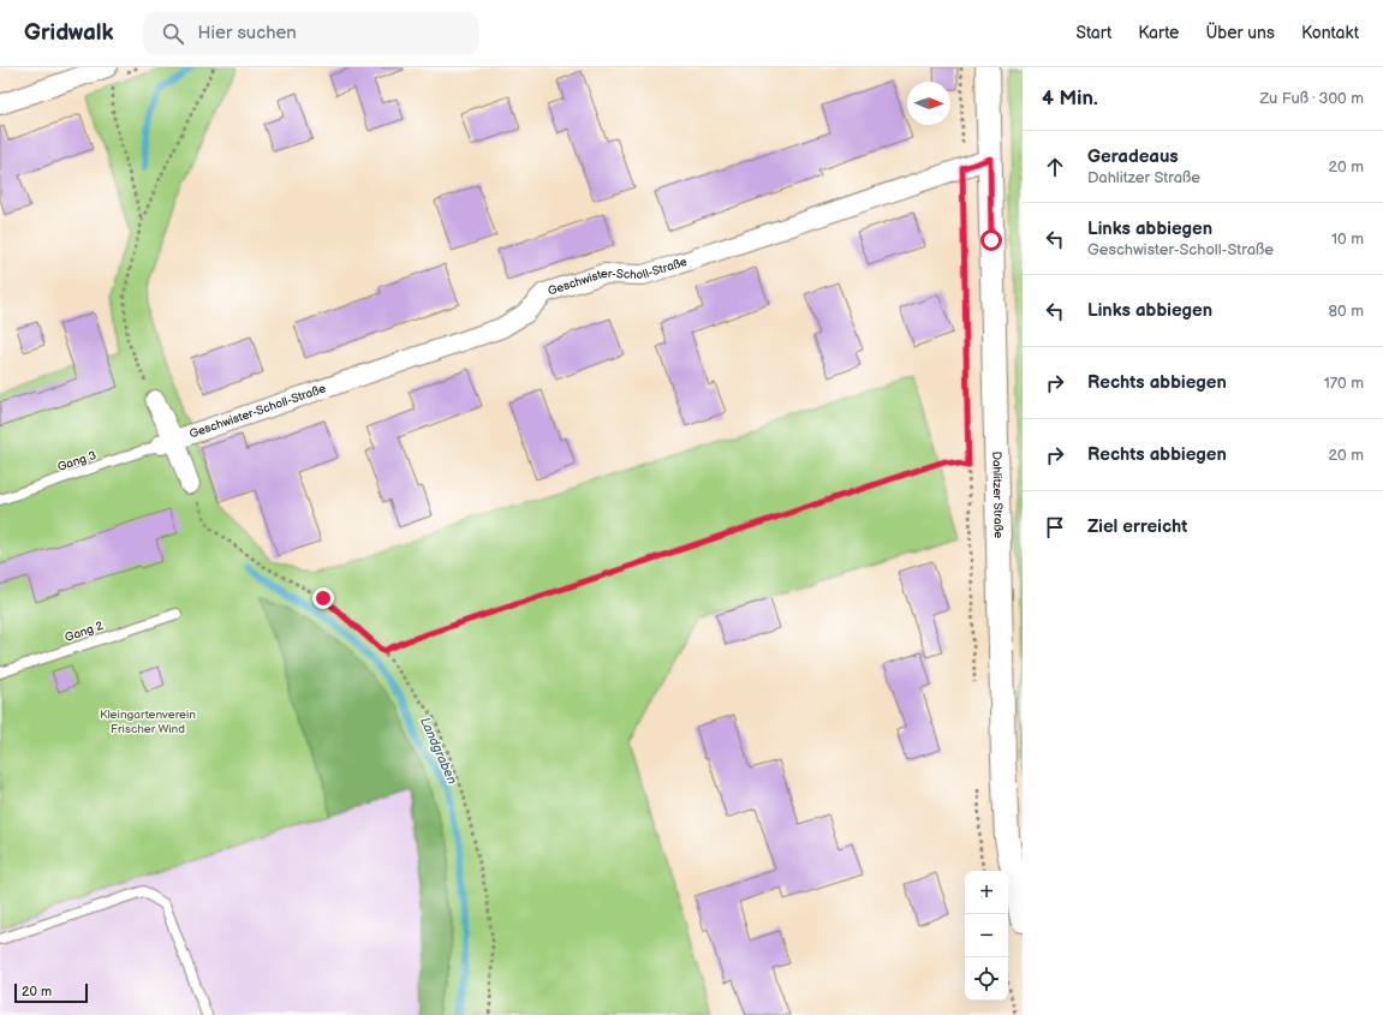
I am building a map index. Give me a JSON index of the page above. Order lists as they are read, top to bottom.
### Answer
{
  "streets": {
    "street": ["Geschwister-Scholl-Straße", "Dahlitzer Straße"],
    "lane": ["Gang 3", "Gang 2"]
  },
  "crossings": [
    ["Geschwister-Scholl-Straße", "Gang 3"],
    ["Geschwister-Scholl-Straße", "Dahlitzer Straße"]
  ],
  "water": ["Landgraben"],
  "parks": ["Kleingartenverein Frischer Wind"],
  "scale_bar": "20 m",
  "north": "right",
  "page": {
    "header": "Gridwalk",
    "search": "Hier suchen",
    "nav": [
      "Start",
      "Karte",
      "Über uns",
      "Kontakt"
    ],
    "heading": ["4 Min.", "Zu Fuß · 300 m"],
    "list": [
      ["Geradeaus", "Dahlitzer Straße", "20 m"],
      ["Links abbiegen", "Geschwister-Scholl-Straße", "10 m"],
      ["Links abbiegen", "80 m"],
      ["Rechts abbiegen", "170 m"],
      ["Rechts abbiegen", "20 m"],
      "Ziel erreicht"
    ],
    "map_buttons": ["+", "−"],
    "scale": "20 m"
  }
}
